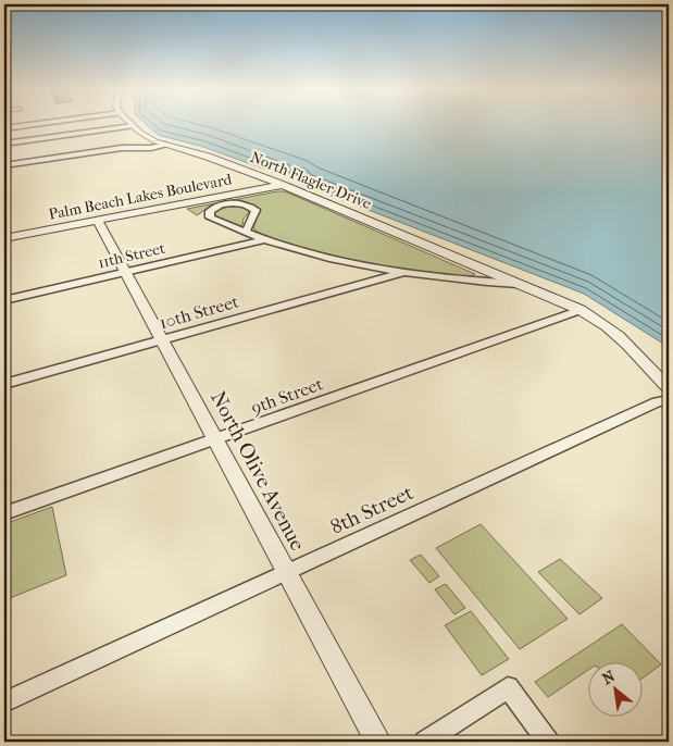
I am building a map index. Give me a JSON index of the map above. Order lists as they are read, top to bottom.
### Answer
{
  "streets": {
    "street": [
      "North Flagler Drive",
      "Palm Beach Lakes Boulevard",
      "11th Street",
      "10th Street",
      "9th Street",
      "North Olive Avenue",
      "8th Street"
    ]
  },
  "crossings": [
    ["North Flagler Drive", "Palm Beach Lakes Boulevard"],
    ["North Flagler Drive", "11th Street"],
    ["North Flagler Drive", "10th Street"],
    ["North Flagler Drive", "9th Street"],
    ["Palm Beach Lakes Boulevard", "North Olive Avenue"],
    ["11th Street", "North Olive Avenue"],
    ["10th Street", "North Olive Avenue"],
    ["9th Street", "North Olive Avenue"],
    ["North Olive Avenue", "8th Street"]
  ],
  "north": "top left"
}
